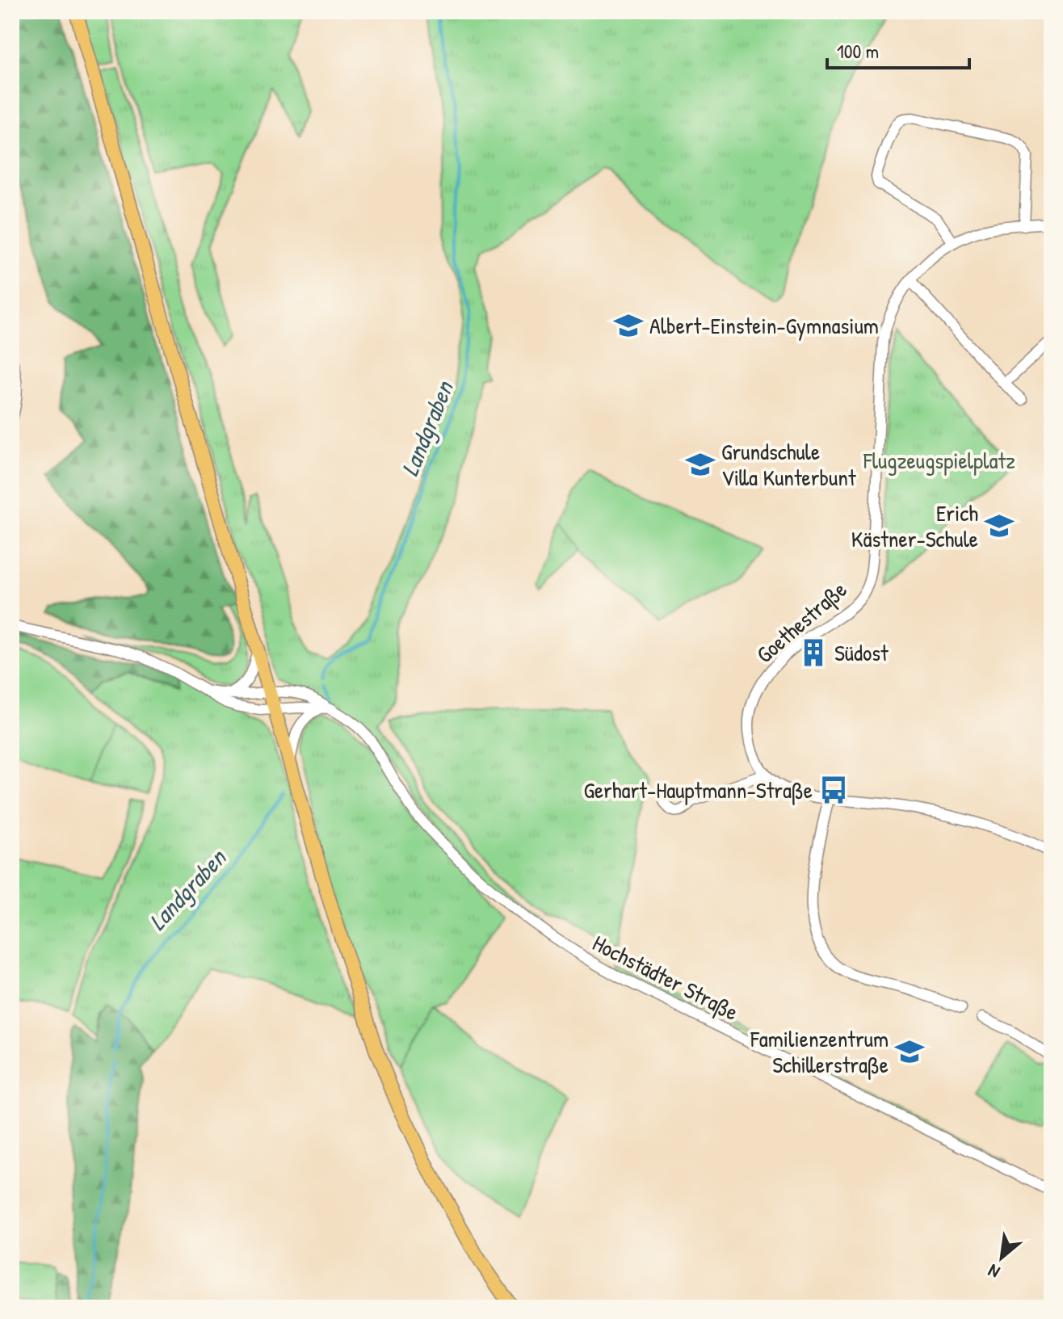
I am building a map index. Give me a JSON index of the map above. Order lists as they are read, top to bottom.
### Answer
{
  "streets": {
    "street": ["Goethestraße", "Hochstädter Straße"]
  },
  "water": ["Landgraben"],
  "parks": ["Flugzeugspielplatz"],
  "places": {
    "school or university": [
      "Albert-Einstein-Gymnasium",
      "Grundschule Villa Kunterbunt",
      "Erich Kästner-Schule",
      "Familienzentrum Schillerstraße"
    ],
    "building": ["Südost"],
    "bus stop": ["Gerhart-Hauptmann-Straße"]
  },
  "scale_bar": "100 m",
  "north": "bottom left"
}
